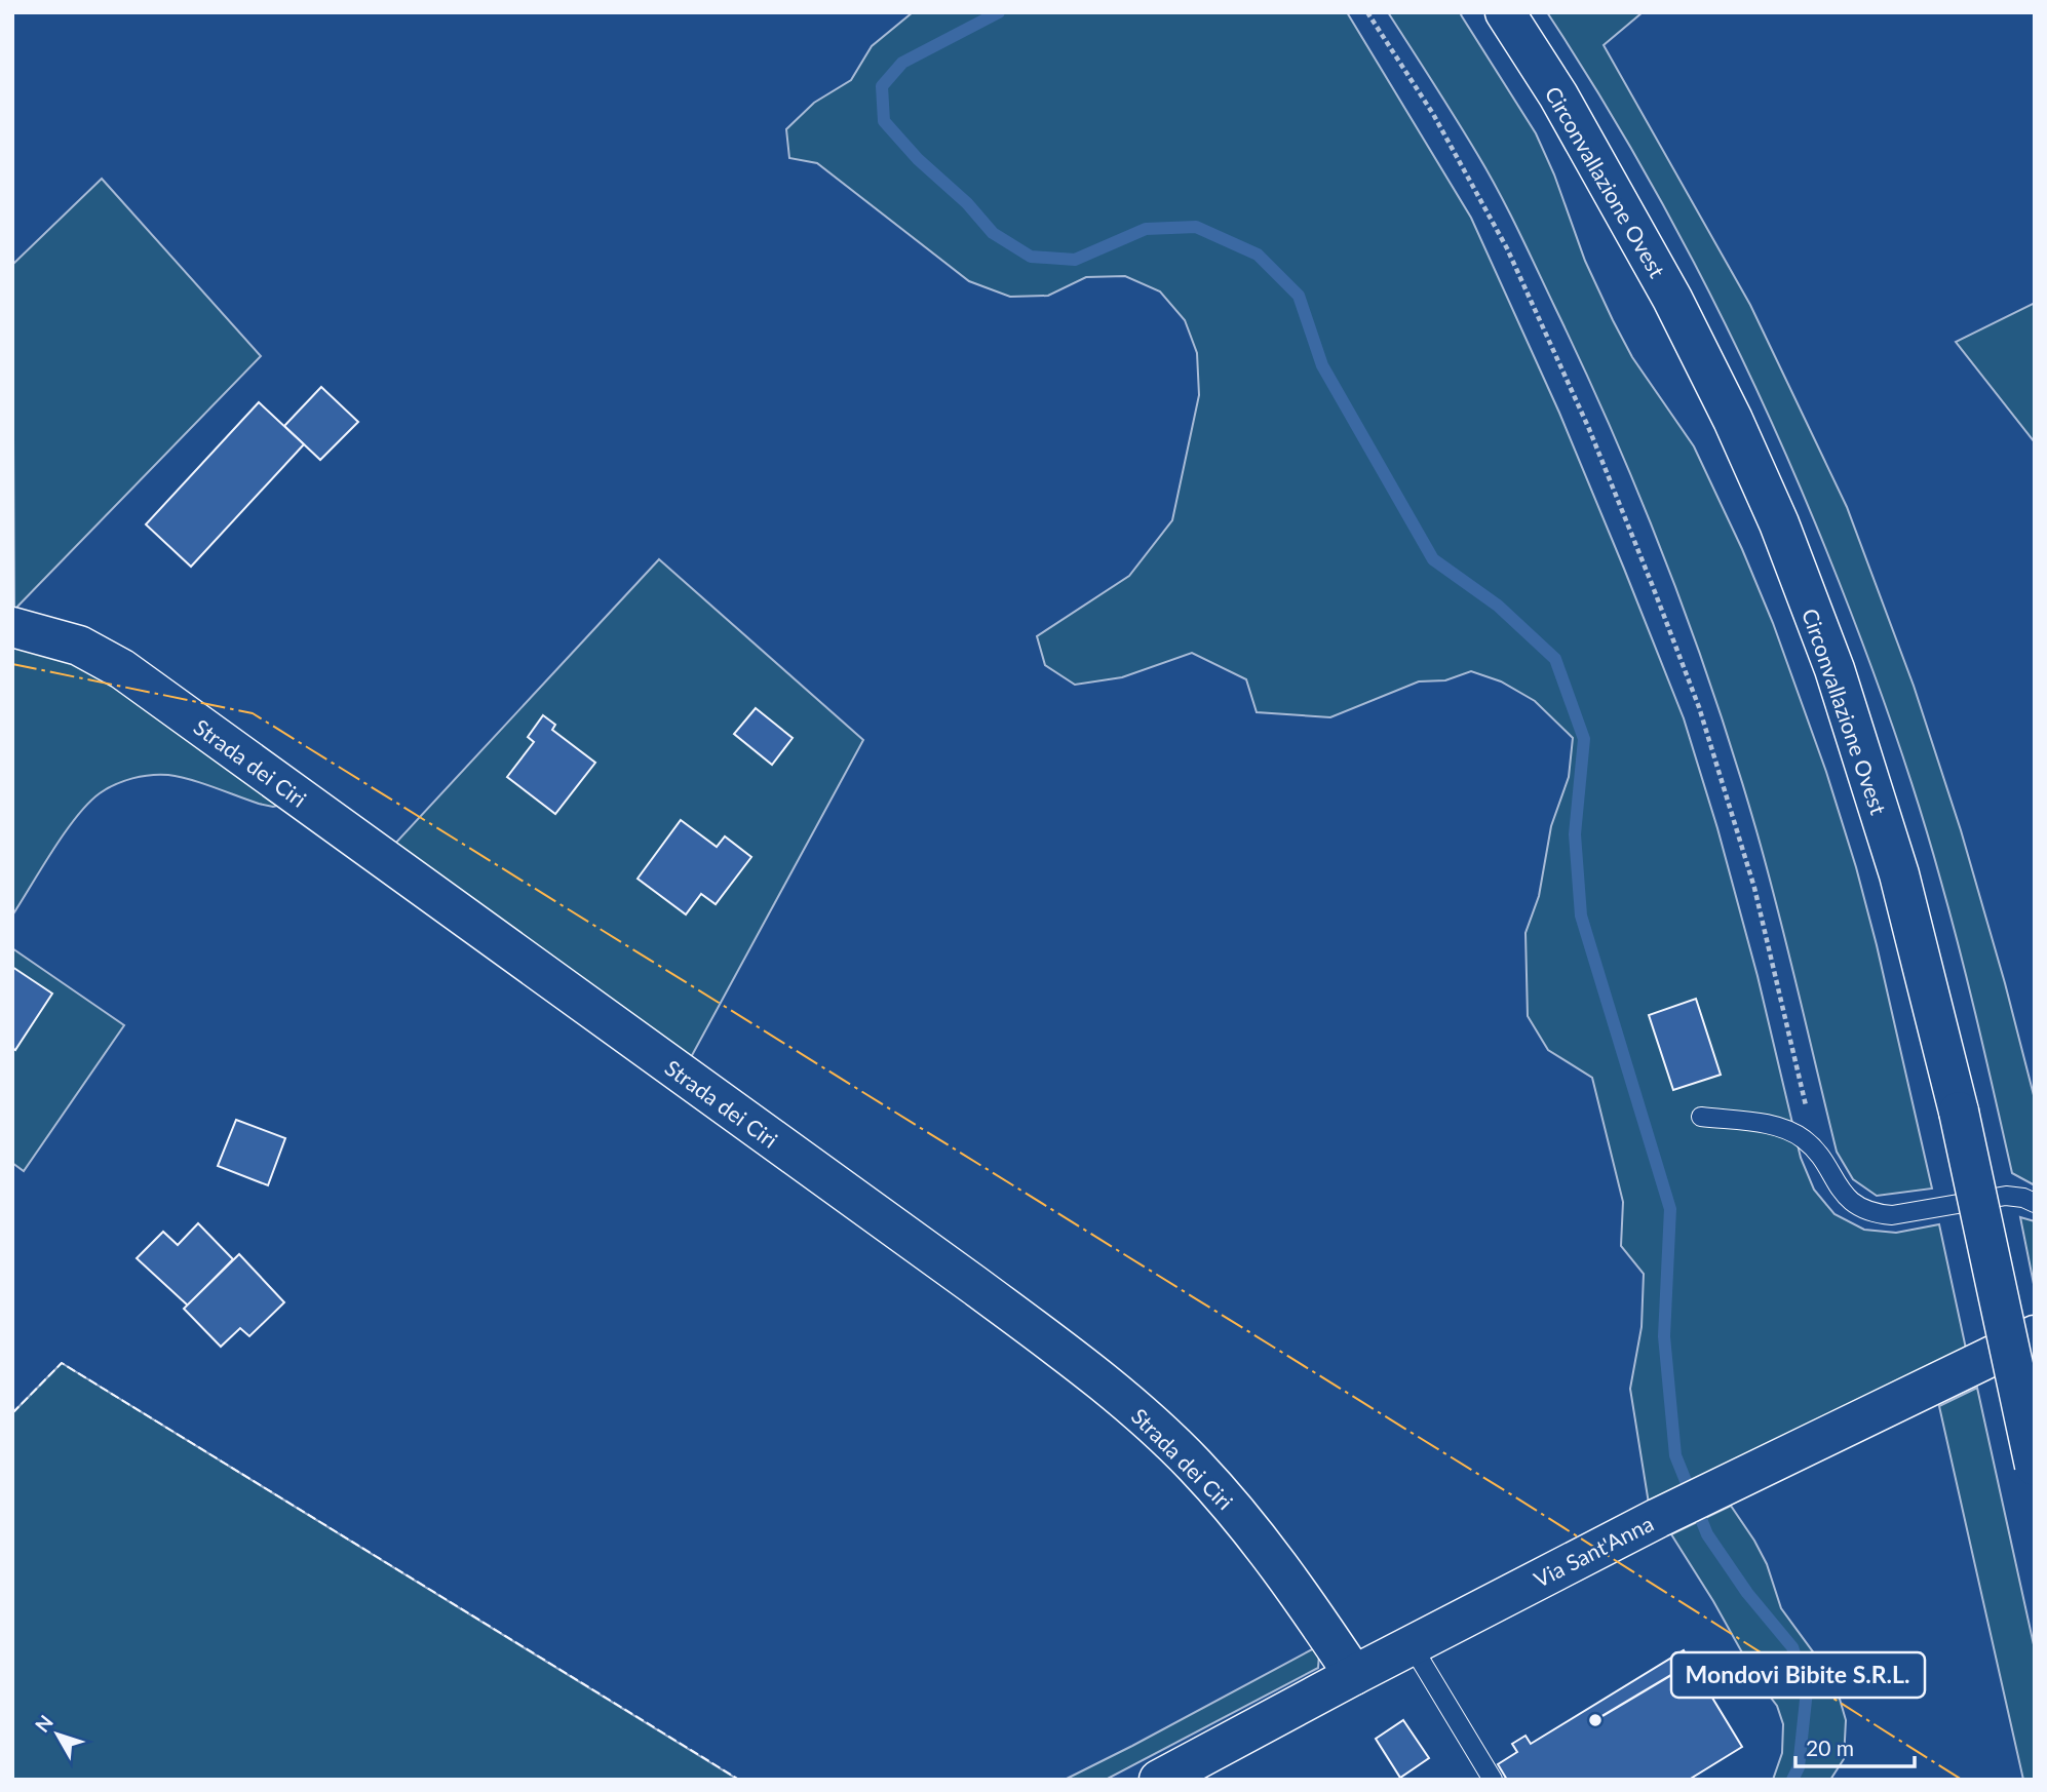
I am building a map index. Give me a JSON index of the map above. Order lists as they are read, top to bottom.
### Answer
{
  "streets": {
    "main road": ["Circonvallazione Ovest", "Strada dei Ciri", "Via Sant'Anna"]
  },
  "crossings": [
    ["Strada dei Ciri", "Via Sant'Anna"]
  ],
  "places": ["Mondovi Bibite S.R.L."],
  "scale_bar": "20 m",
  "north": "top left"
}
